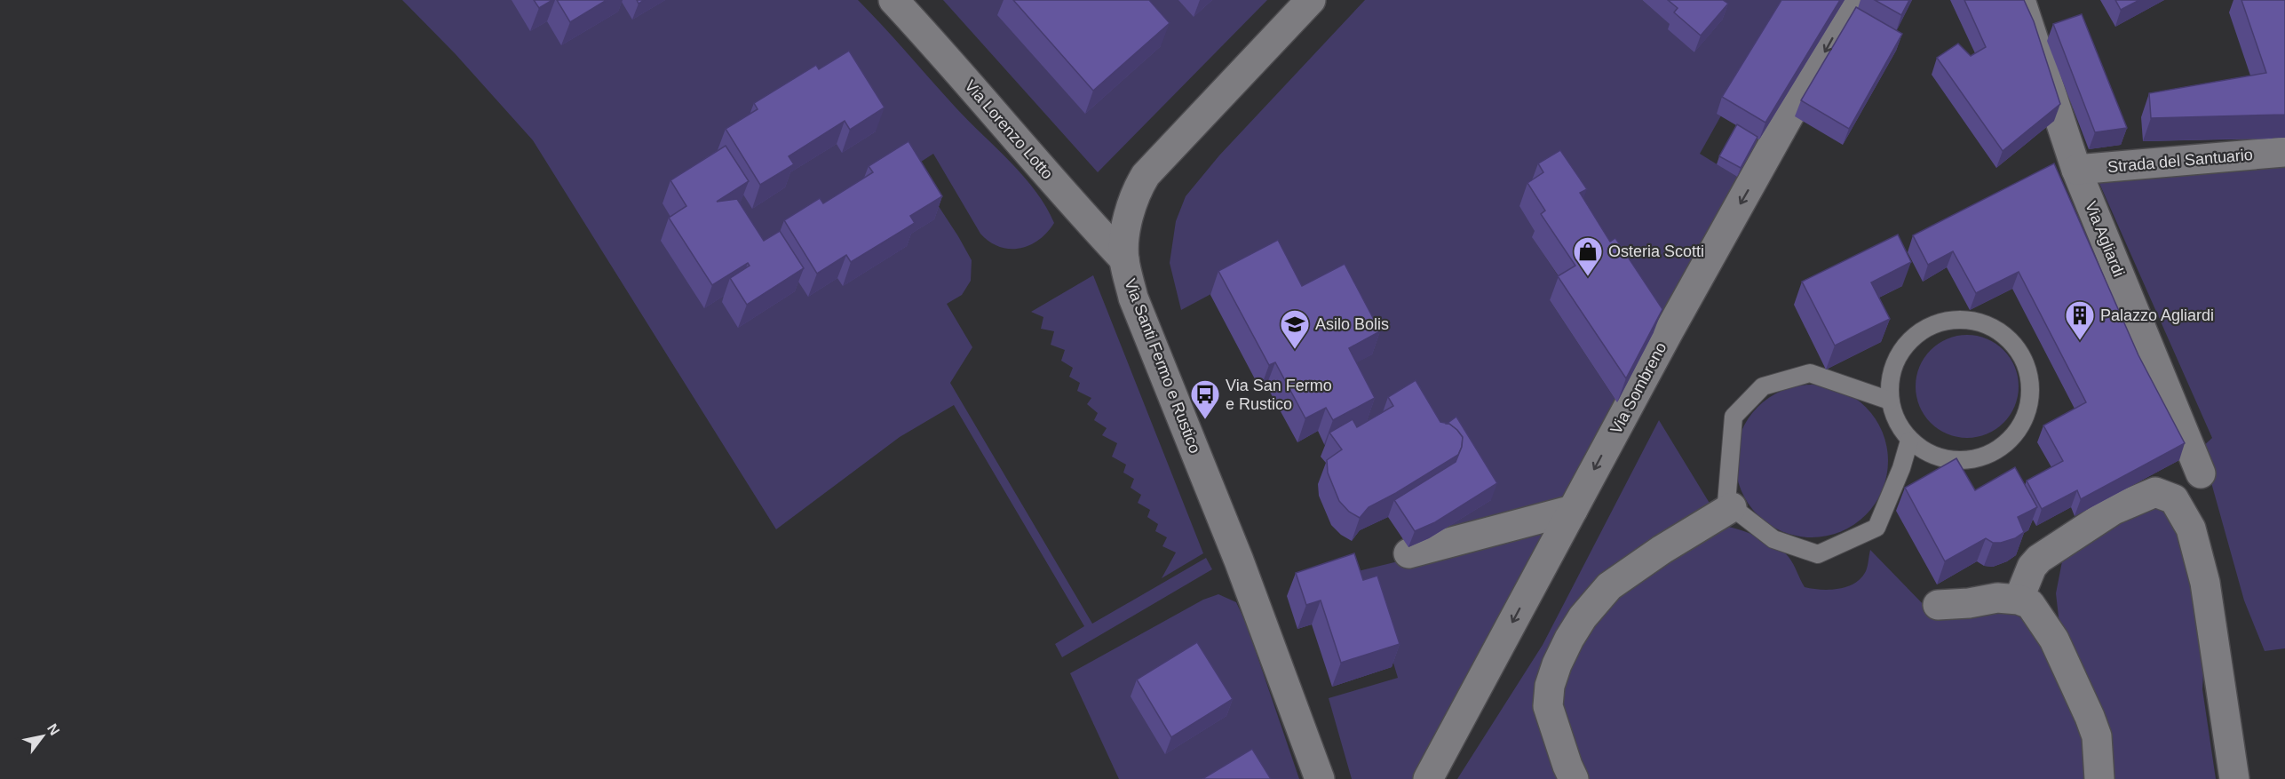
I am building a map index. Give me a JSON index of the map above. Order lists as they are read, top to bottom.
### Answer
{
  "streets": {
    "street": [
      "Via Lorenzo Lotto",
      "Strada del Santuario",
      "Via Agliardi",
      "Via Santi Fermo e Rustico",
      "Via Sombreno"
    ]
  },
  "crossings": [
    ["Via Lorenzo Lotto", "Via Santi Fermo e Rustico"],
    ["Strada del Santuario", "Via Agliardi"]
  ],
  "one_way": ["Via Sombreno"],
  "places": {
    "shop": ["Osteria Scotti"],
    "building": ["Palazzo Agliardi"],
    "school or university": ["Asilo Bolis"],
    "bus stop": ["Via San Fermo e Rustico"]
  },
  "north": "top right"
}
